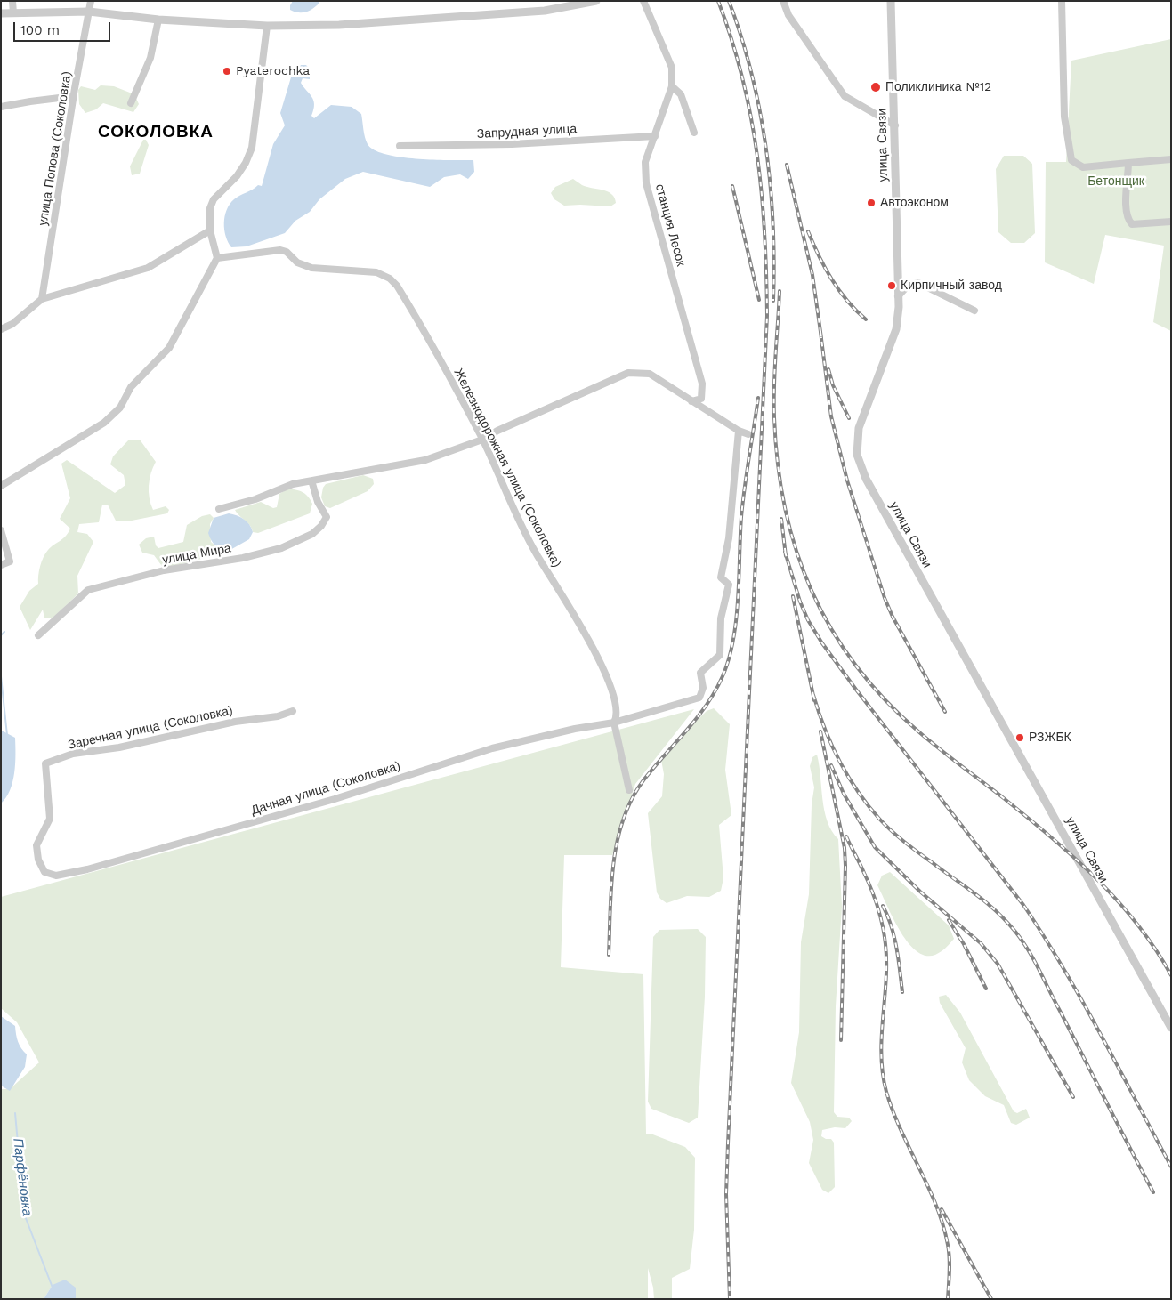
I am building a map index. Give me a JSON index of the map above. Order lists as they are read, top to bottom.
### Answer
{
  "streets": {
    "street": [
      "Запрудная улица",
      "улица Связи",
      "улица Попова (Соколовка)",
      "станция Лесок",
      "Железнодорожная улица (Соколовка)",
      "улица Мира",
      "Заречная улица (Соколовка)",
      "Дачная улица (Соколовка)"
    ]
  },
  "crossings": [
    ["Запрудная улица", "станция Лесок"],
    ["Железнодорожная улица (Соколовка)", "Дачная улица (Соколовка)"],
    ["Заречная улица (Соколовка)", "Дачная улица (Соколовка)"]
  ],
  "districts": ["СОКОЛОВКА"],
  "water": ["Парфёновка"],
  "parks": ["Бетонщик"],
  "places": [
    "Pyaterochka",
    "Поликлиника №12",
    "Автоэконом",
    "Кирпичный завод",
    "РЗЖБК"
  ],
  "scale_bar": "100 m"
}
